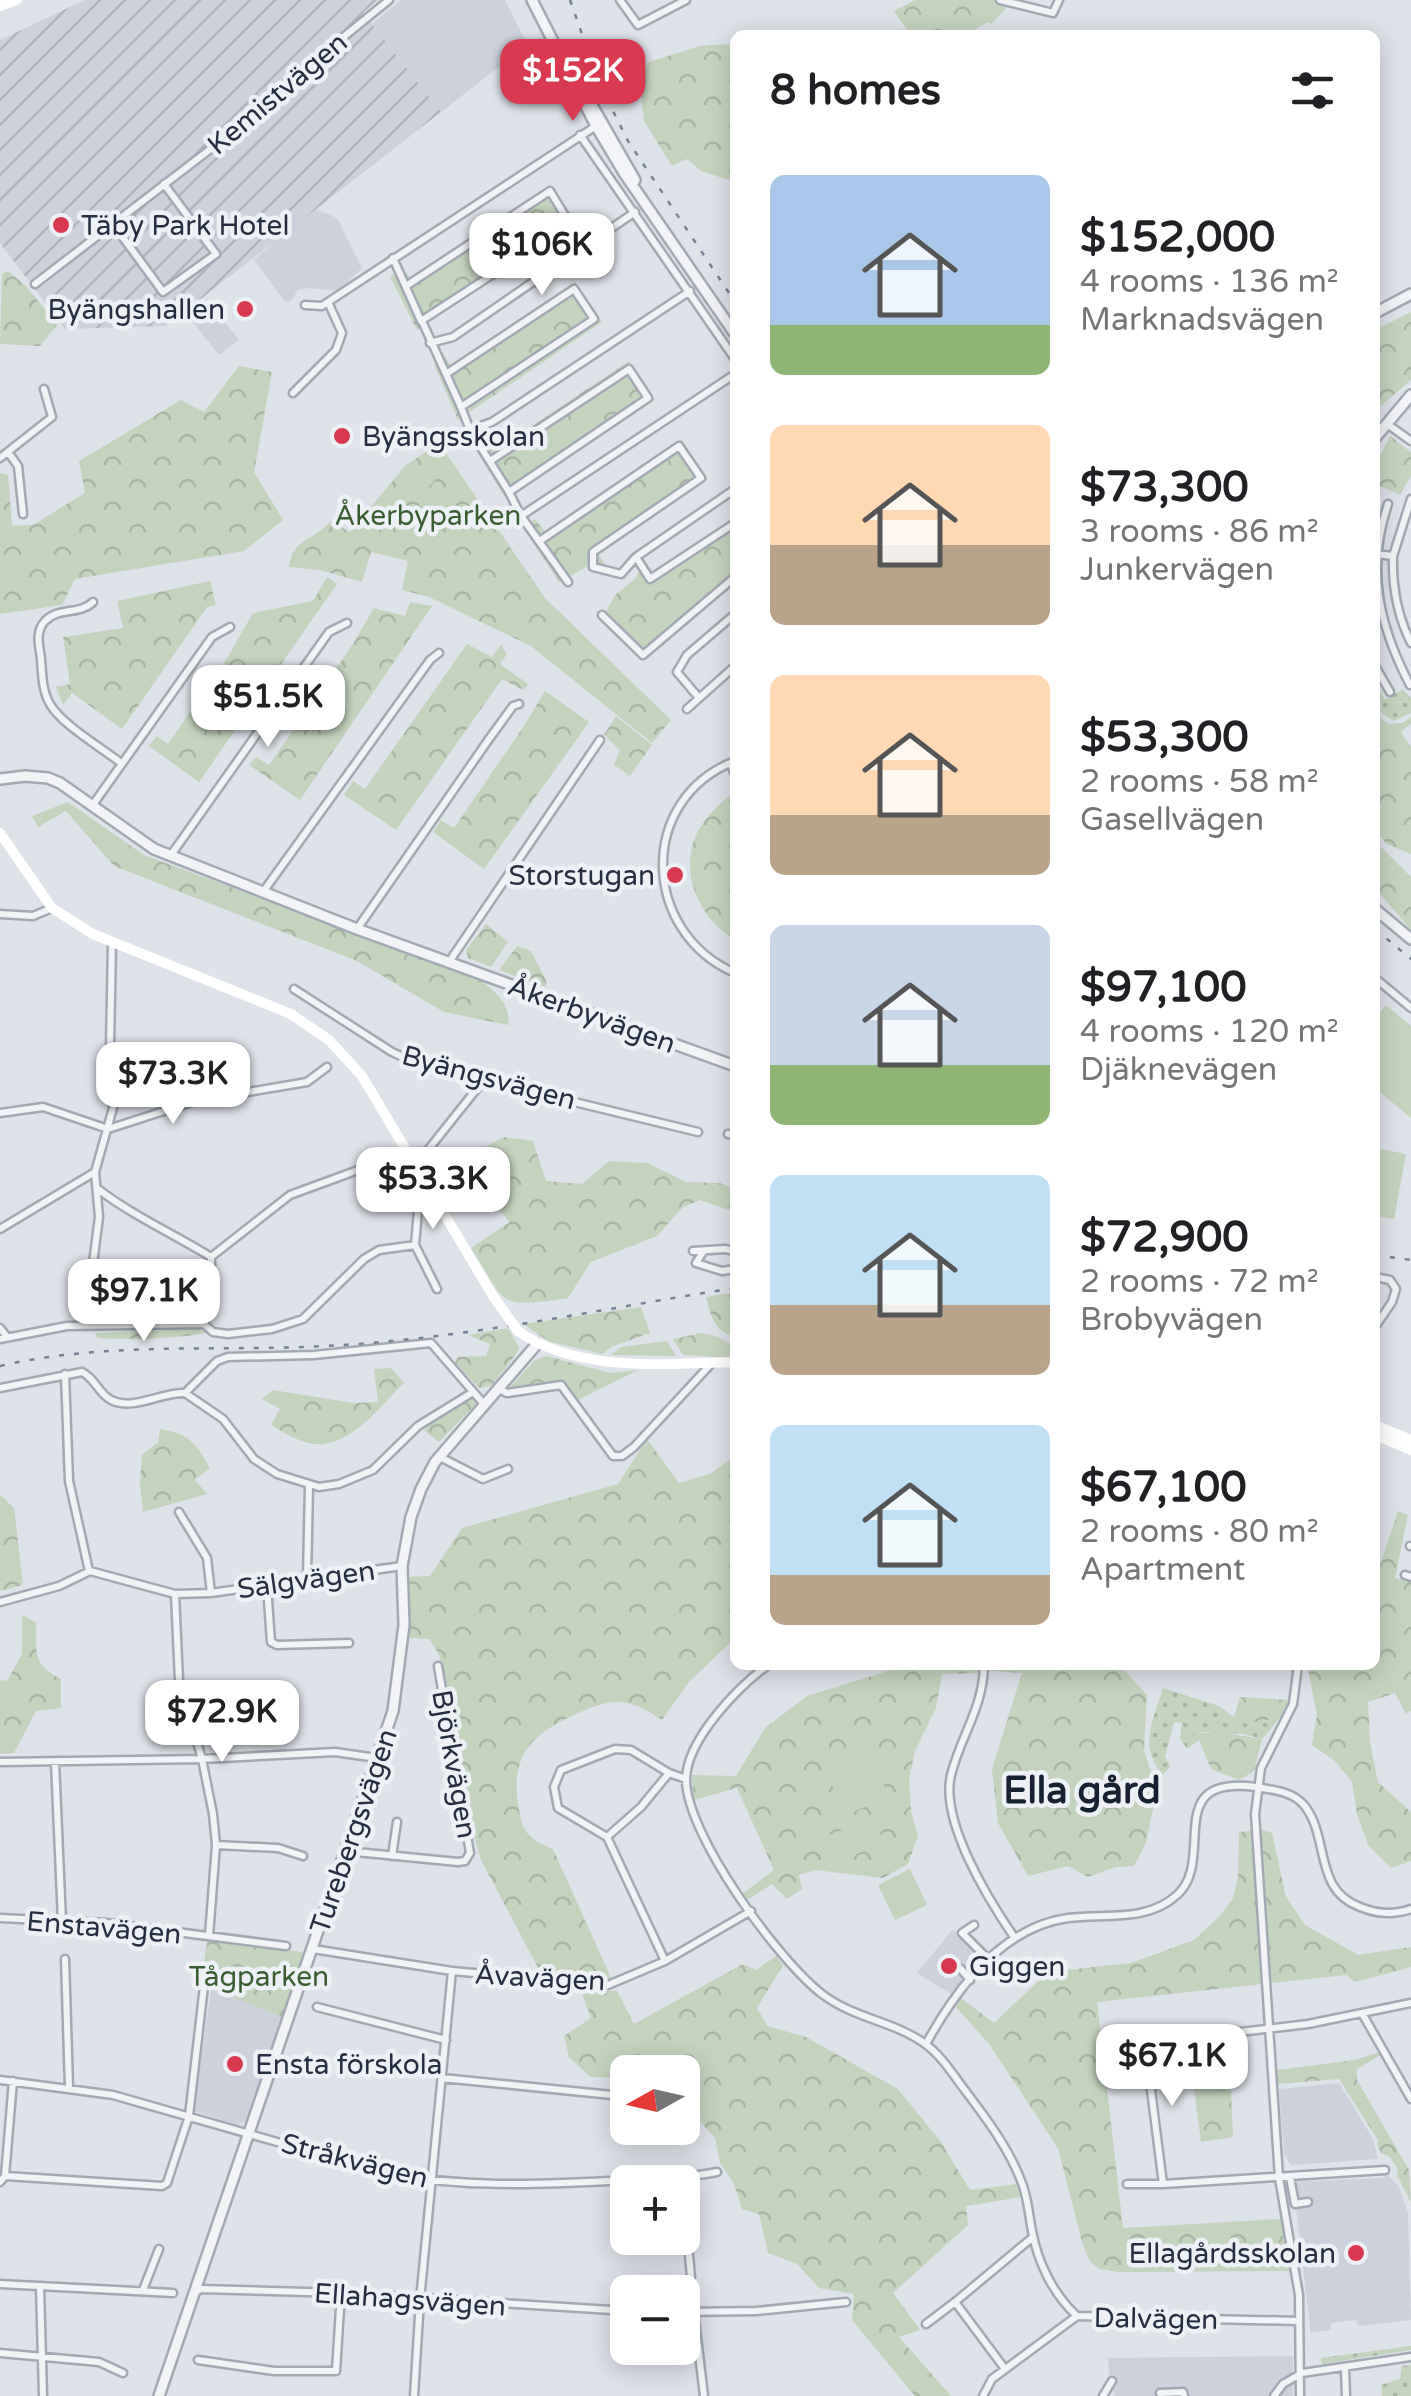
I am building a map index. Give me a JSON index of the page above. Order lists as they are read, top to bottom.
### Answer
{
  "streets": {
    "street": [
      "Kemistvägen",
      "Åkerbyvägen",
      "Byängsvägen",
      "Sälgvägen",
      "Björkvägen",
      "Turebergsvägen",
      "Enstavägen",
      "Åvavägen",
      "Stråkvägen",
      "Ellahagsvägen",
      "Dalvägen"
    ]
  },
  "crossings": [
    ["Sälgvägen", "Turebergsvägen"],
    ["Sälgvägen", "Enstavägen"],
    ["Björkvägen", "Turebergsvägen"],
    ["Turebergsvägen", "Åvavägen"],
    ["Turebergsvägen", "Stråkvägen"],
    ["Turebergsvägen", "Ellahagsvägen"]
  ],
  "districts": ["Ella gård"],
  "parks": ["Åkerbyparken", "Tågparken"],
  "places": [
    "Täby Park Hotel",
    "Byängshallen",
    "Byängsskolan",
    "Storstugan",
    "Giggen",
    "Ensta förskola",
    "Ellagårdsskolan"
  ],
  "north": "left",
  "page": {
    "heading": "8 homes",
    "price": [
      "$152K",
      "$106K",
      "$51.5K",
      "$73.3K",
      "$53.3K",
      "$97.1K",
      "$72.9K",
      "$67.1K"
    ],
    "list": [
      {
        "name": "$152,000",
        "note": "4 rooms · 136 m² · Marknadsvägen"
      },
      {
        "name": "$73,300",
        "note": "3 rooms · 86 m² · Junkervägen"
      },
      {
        "name": "$53,300",
        "note": "2 rooms · 58 m² · Gasellvägen"
      },
      {
        "name": "$97,100",
        "note": "4 rooms · 120 m² · Djäknevägen"
      },
      {
        "name": "$72,900",
        "note": "2 rooms · 72 m² · Brobyvägen"
      },
      {
        "name": "$67,100",
        "note": "2 rooms · 80 m² · Apartment"
      }
    ],
    "map_buttons": ["+", "−"]
  }
}
